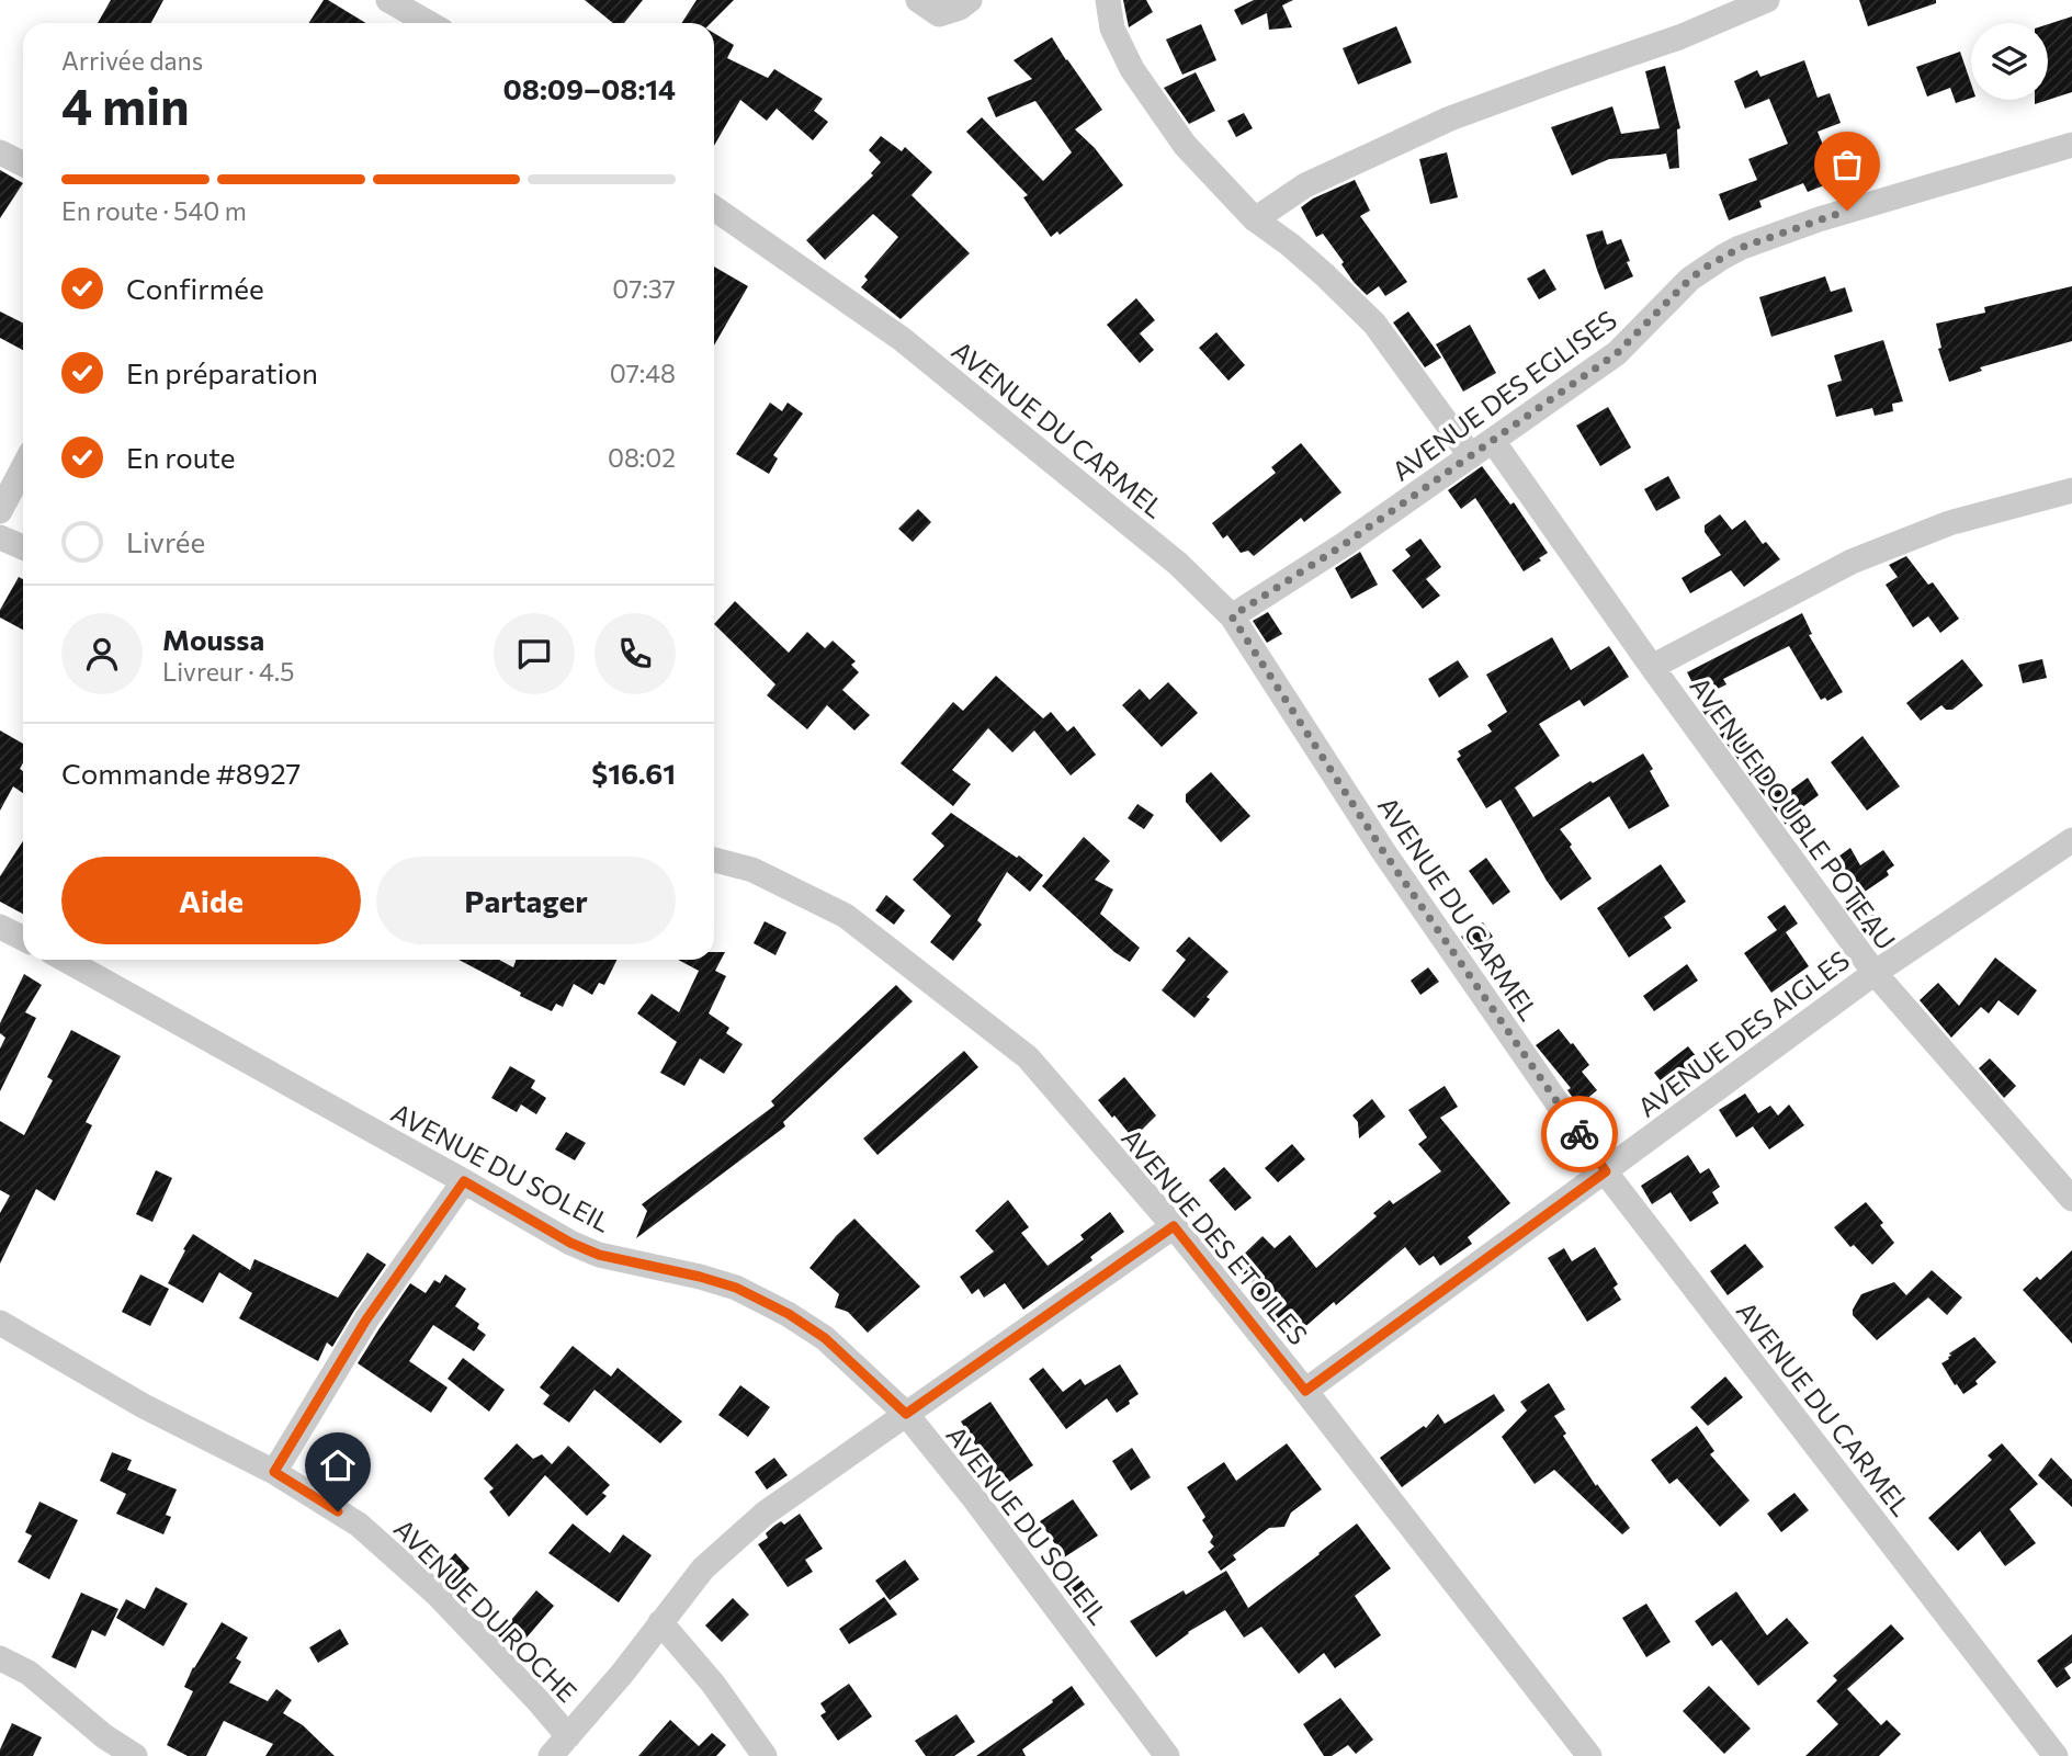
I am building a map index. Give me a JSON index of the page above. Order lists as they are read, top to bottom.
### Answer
{
  "streets": {
    "street": [
      "AVENUE DES EGLISES",
      "AVENUE DU CARMEL",
      "AVENUE DOUBLE POTEAU",
      "AVENUE DES AIGLES",
      "AVENUE DU SOLEIL",
      "AVENUE DES ETOILES",
      "AVENUE DU ROCHE"
    ]
  },
  "crossings": [
    ["AVENUE DES EGLISES", "AVENUE DU CARMEL"],
    ["AVENUE DES EGLISES", "AVENUE DOUBLE POTEAU"],
    ["AVENUE DU CARMEL", "AVENUE DES AIGLES"],
    ["AVENUE DOUBLE POTEAU", "AVENUE DES AIGLES"],
    ["AVENUE DES AIGLES", "AVENUE DES ETOILES"]
  ],
  "page": {
    "heading": ["4 min", "Arrivée dans", "08:09–08:14"],
    "panel": [
      "Moussa",
      "Livreur · 4.5",
      "Commande #8927",
      "$16.61"
    ],
    "bar": "En route · 540 m",
    "list": [
      ["Confirmée", "07:37"],
      ["En préparation", "07:48"],
      ["En route", "08:02"],
      "Livrée"
    ],
    "buttons": ["Aide", "Partager"]
  }
}
